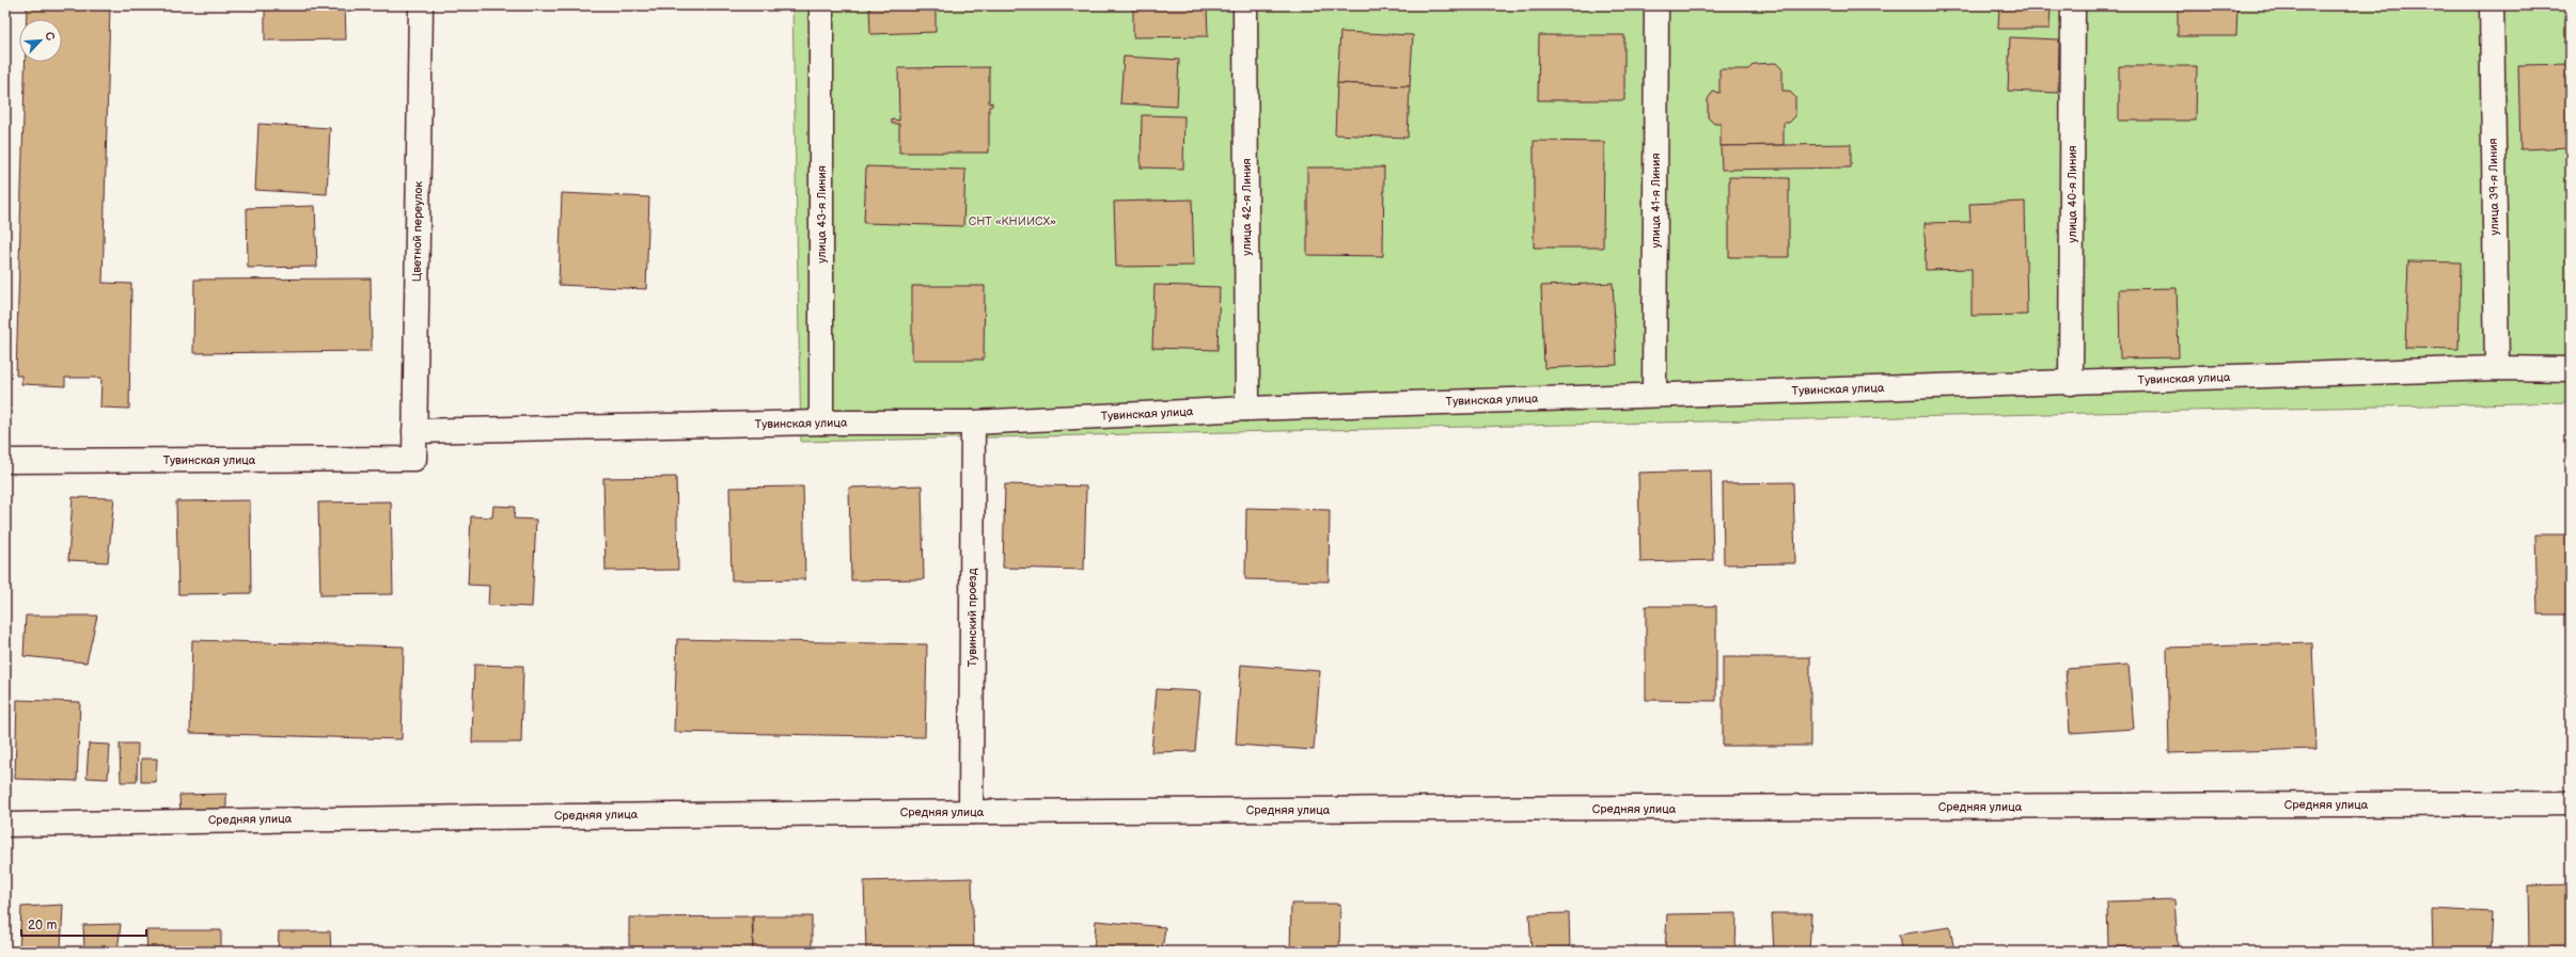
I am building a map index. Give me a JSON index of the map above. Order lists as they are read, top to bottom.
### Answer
{
  "streets": {
    "street": [
      "улица 39-я Линия",
      "улица 40-я Линия",
      "улица 41-я Линия",
      "улица 42-я Линия",
      "улица 43-я Линия",
      "Цветной переулок",
      "Тувинская улица",
      "Тувинский проезд",
      "Средняя улица"
    ]
  },
  "crossings": [
    ["улица 39-я Линия", "Тувинская улица"],
    ["улица 40-я Линия", "Тувинская улица"],
    ["улица 41-я Линия", "Тувинская улица"],
    ["улица 42-я Линия", "Тувинская улица"],
    ["улица 43-я Линия", "Тувинская улица"],
    ["Цветной переулок", "Тувинская улица"],
    ["Тувинская улица", "Тувинский проезд"],
    ["Тувинский проезд", "Средняя улица"]
  ],
  "parks": ["СНТ «КНИИСХ»"],
  "scale_bar": "20 m",
  "north": "top right"
}
